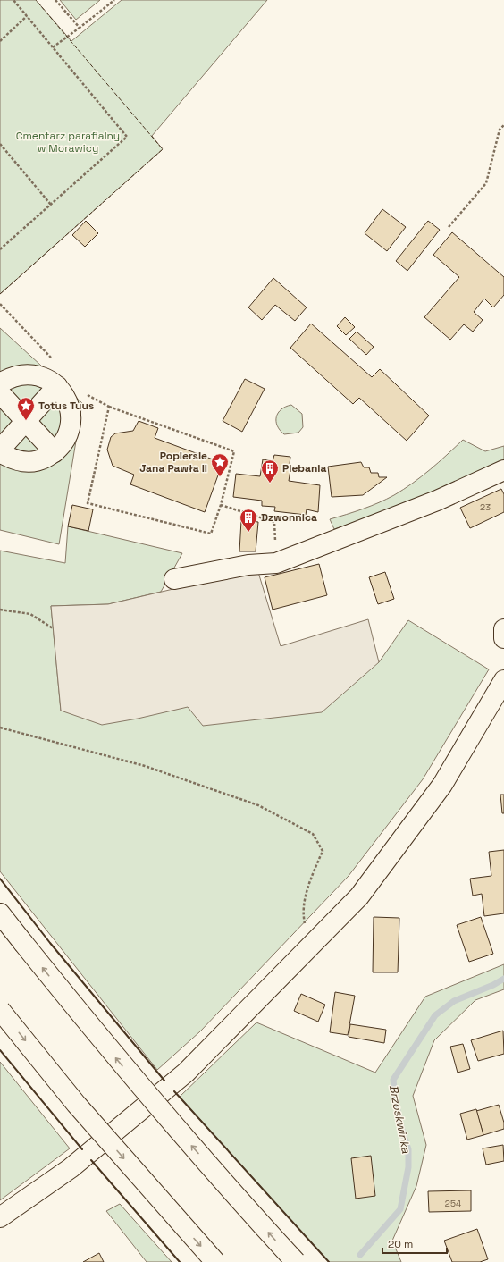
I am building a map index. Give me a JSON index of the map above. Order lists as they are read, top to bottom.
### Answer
{
  "water": ["Brzoskwinka"],
  "parks": ["Cmentarz parafialny w Morawicy"],
  "places": {
    "place": ["Totus Tuus", "Popiersie Jana Pawła II"],
    "building": ["Plebania", "Dzwonnica"]
  },
  "house_numbers": ["23", "254"],
  "scale_bar": "20 m"
}
